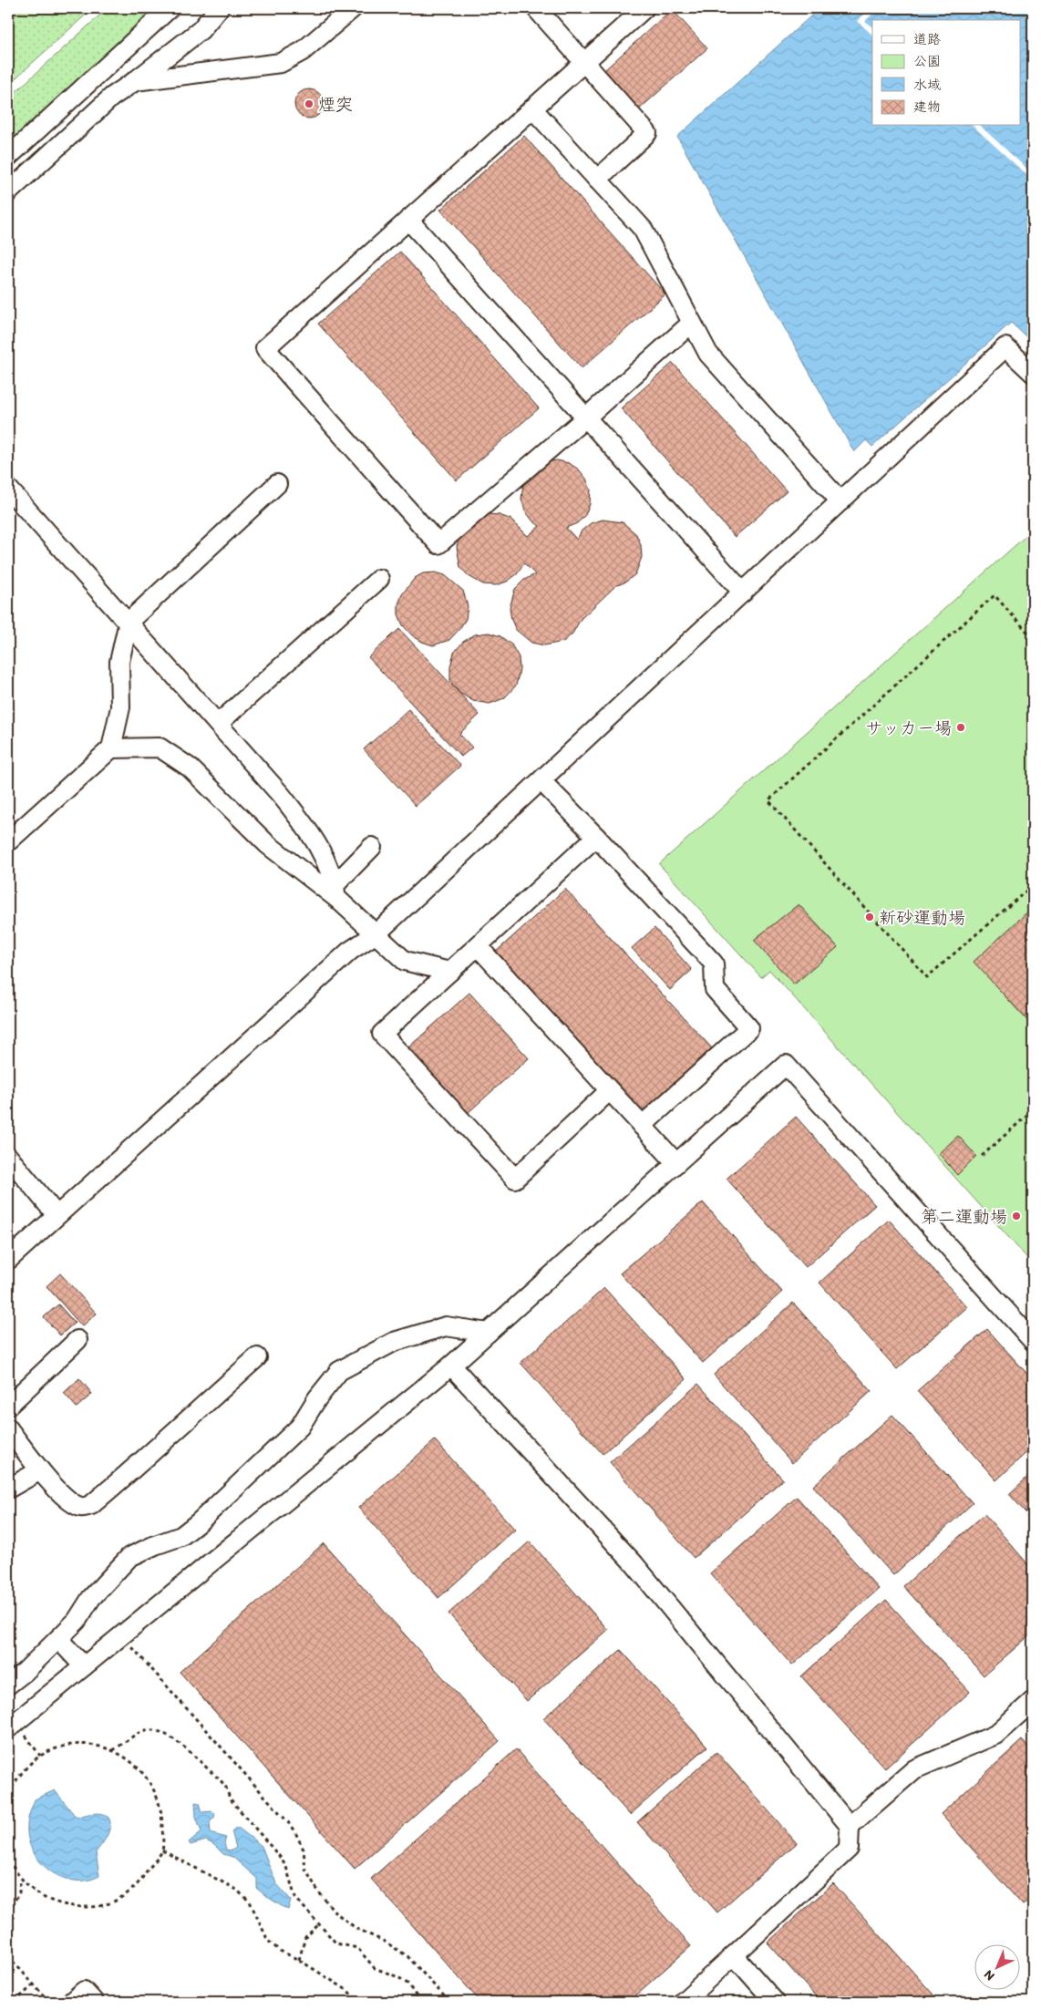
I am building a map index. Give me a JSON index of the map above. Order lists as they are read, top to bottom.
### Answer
{
  "places": [
    "煙突",
    "サッカー場",
    "新砂運動場",
    "第二運動場"
  ],
  "legend": [
    "道路",
    "公園",
    "水域",
    "建物"
  ],
  "north": "bottom left"
}
